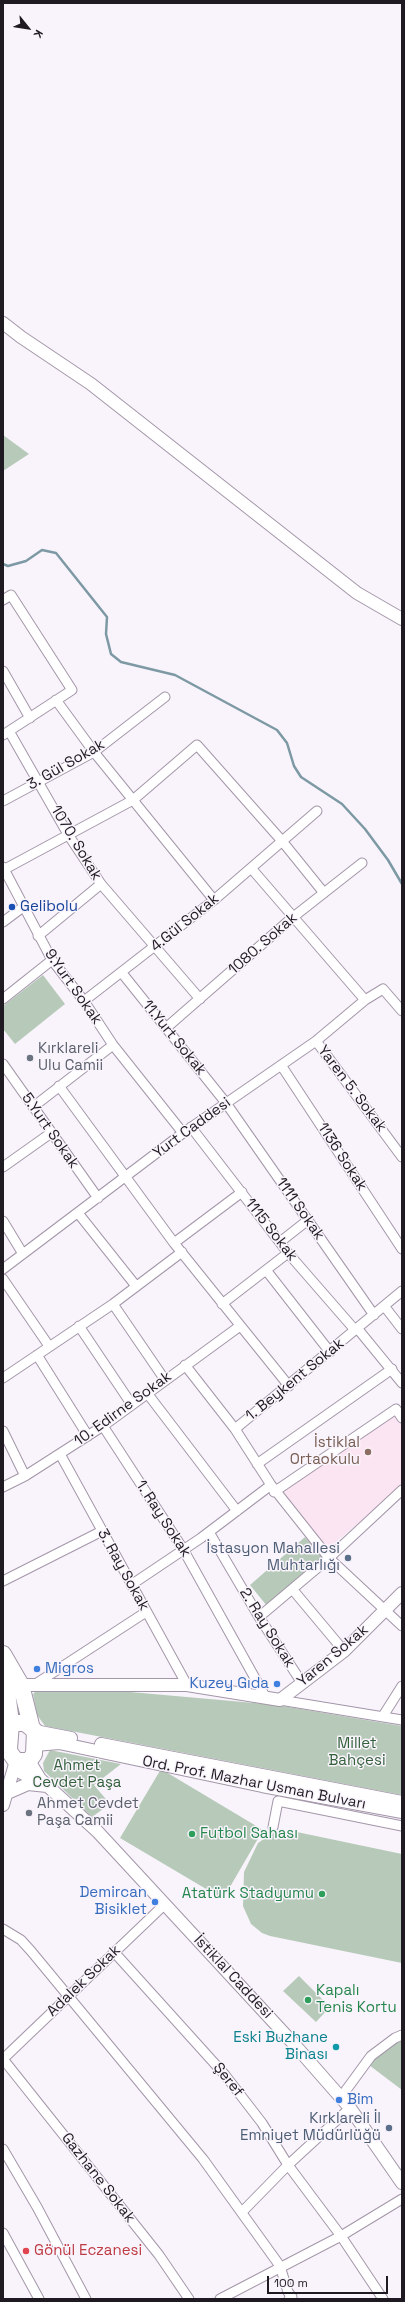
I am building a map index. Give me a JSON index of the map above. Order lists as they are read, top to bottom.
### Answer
{
  "streets": {
    "street": [
      "3. Gül Sokak",
      "1070. Sokak",
      "4.Gül Sokak",
      "1080. Sokak",
      "9.Yurt Sokak",
      "11.Yurt Sokak",
      "Yaren 5. Sokak",
      "Yurt Caddesi",
      "5.Yurt Sokak",
      "1136 Sokak",
      "1111 Sokak",
      "1115 Sokak",
      "1. Beykent Sokak",
      "10. Edirne Sokak",
      "1. Ray Sokak",
      "3. Ray Sokak",
      "2. Ray Sokak",
      "Yaren Sokak",
      "Ord. Prof. Mazhar Usman Bulvarı",
      "İstiklal Caddesi",
      "Adalek Sokak",
      "Şeref",
      "Gazhane Sokak"
    ]
  },
  "crossings": [
    ["3. Gül Sokak", "1070. Sokak"],
    ["1070. Sokak", "4.Gül Sokak"],
    ["1070. Sokak", "1080. Sokak"],
    ["4.Gül Sokak", "9.Yurt Sokak"],
    ["4.Gül Sokak", "11.Yurt Sokak"],
    ["1080. Sokak", "11.Yurt Sokak"],
    ["9.Yurt Sokak", "Yurt Caddesi"],
    ["11.Yurt Sokak", "Yurt Caddesi"],
    ["11.Yurt Sokak", "1111 Sokak"],
    ["Yaren 5. Sokak", "Yurt Caddesi"],
    ["Yurt Caddesi", "5.Yurt Sokak"],
    ["Yurt Caddesi", "1136 Sokak"],
    ["Yurt Caddesi", "1111 Sokak"],
    ["Yurt Caddesi", "1115 Sokak"],
    ["1111 Sokak", "1. Beykent Sokak"],
    ["1115 Sokak", "1. Beykent Sokak"],
    ["10. Edirne Sokak", "1. Ray Sokak"],
    ["10. Edirne Sokak", "3. Ray Sokak"],
    ["2. Ray Sokak", "Yaren Sokak"],
    ["İstiklal Caddesi", "Adalek Sokak"],
    ["Adalek Sokak", "Şeref"],
    ["Adalek Sokak", "Gazhane Sokak"]
  ],
  "parks": ["Millet Bahçesi", "Ahmet Cevdet Paşa"],
  "places": [
    "Gelibolu",
    "Kırklareli Ulu Camii",
    "İstiklal Ortaokulu",
    "İstasyon Mahallesi Muhtarlığı",
    "Migros",
    "Kuzey Gıda",
    "Ahmet Cevdet Paşa Camii",
    "Futbol Sahası",
    "Atatürk Stadyumu",
    "Demircan Bisiklet",
    "Kapalı Tenis Kortu",
    "Eski Buzhane Binası",
    "Bim",
    "Kırklareli İl Emniyet Müdürlüğü",
    "Gönül Eczanesi"
  ],
  "scale_bar": "100 m",
  "north": "bottom right"
}
